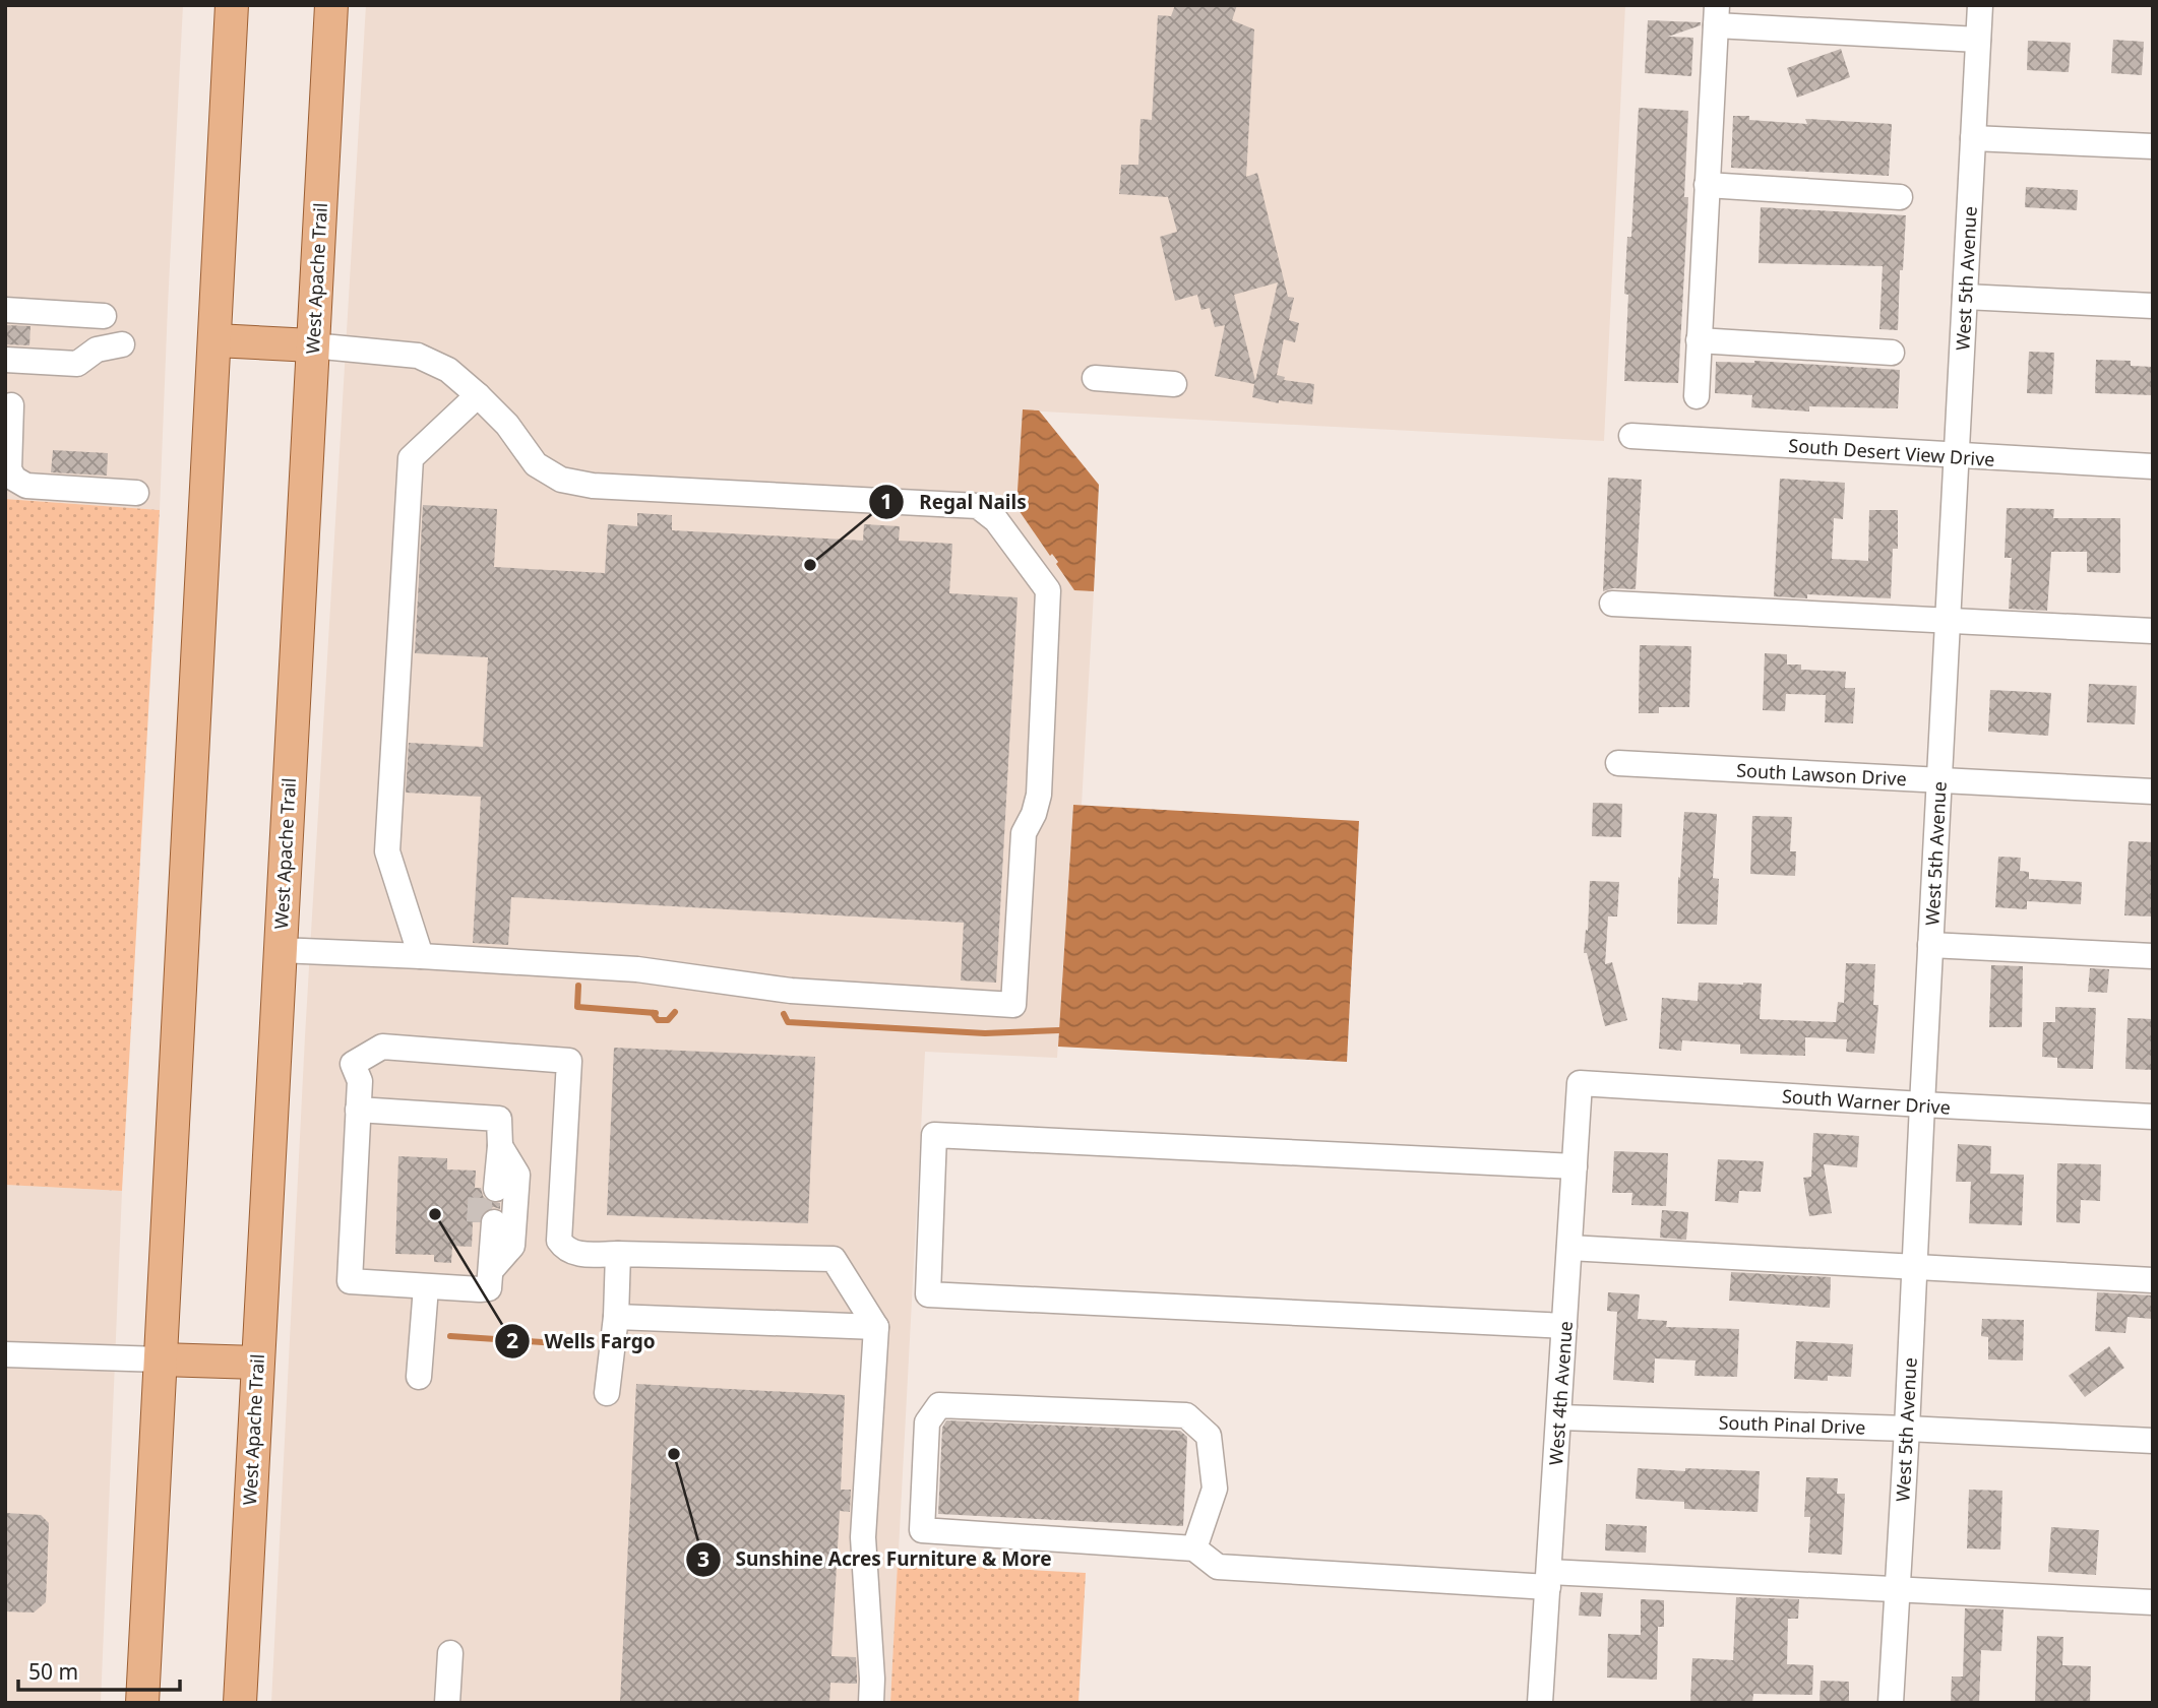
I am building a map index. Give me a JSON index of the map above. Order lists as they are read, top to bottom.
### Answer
{
  "streets": {
    "main road": ["West Apache Trail"],
    "street": [
      "West 5th Avenue",
      "South Desert View Drive",
      "South Lawson Drive",
      "South Warner Drive",
      "West 4th Avenue",
      "South Pinal Drive"
    ]
  },
  "crossings": [
    ["West 5th Avenue", "South Desert View Drive"],
    ["West 5th Avenue", "South Lawson Drive"],
    ["West 5th Avenue", "South Warner Drive"],
    ["West 5th Avenue", "South Pinal Drive"],
    ["South Warner Drive", "West 4th Avenue"],
    ["West 4th Avenue", "South Pinal Drive"]
  ],
  "places": ["Regal Nails", "Wells Fargo", "Sunshine Acres Furniture & More"],
  "scale_bar": "50 m"
}
